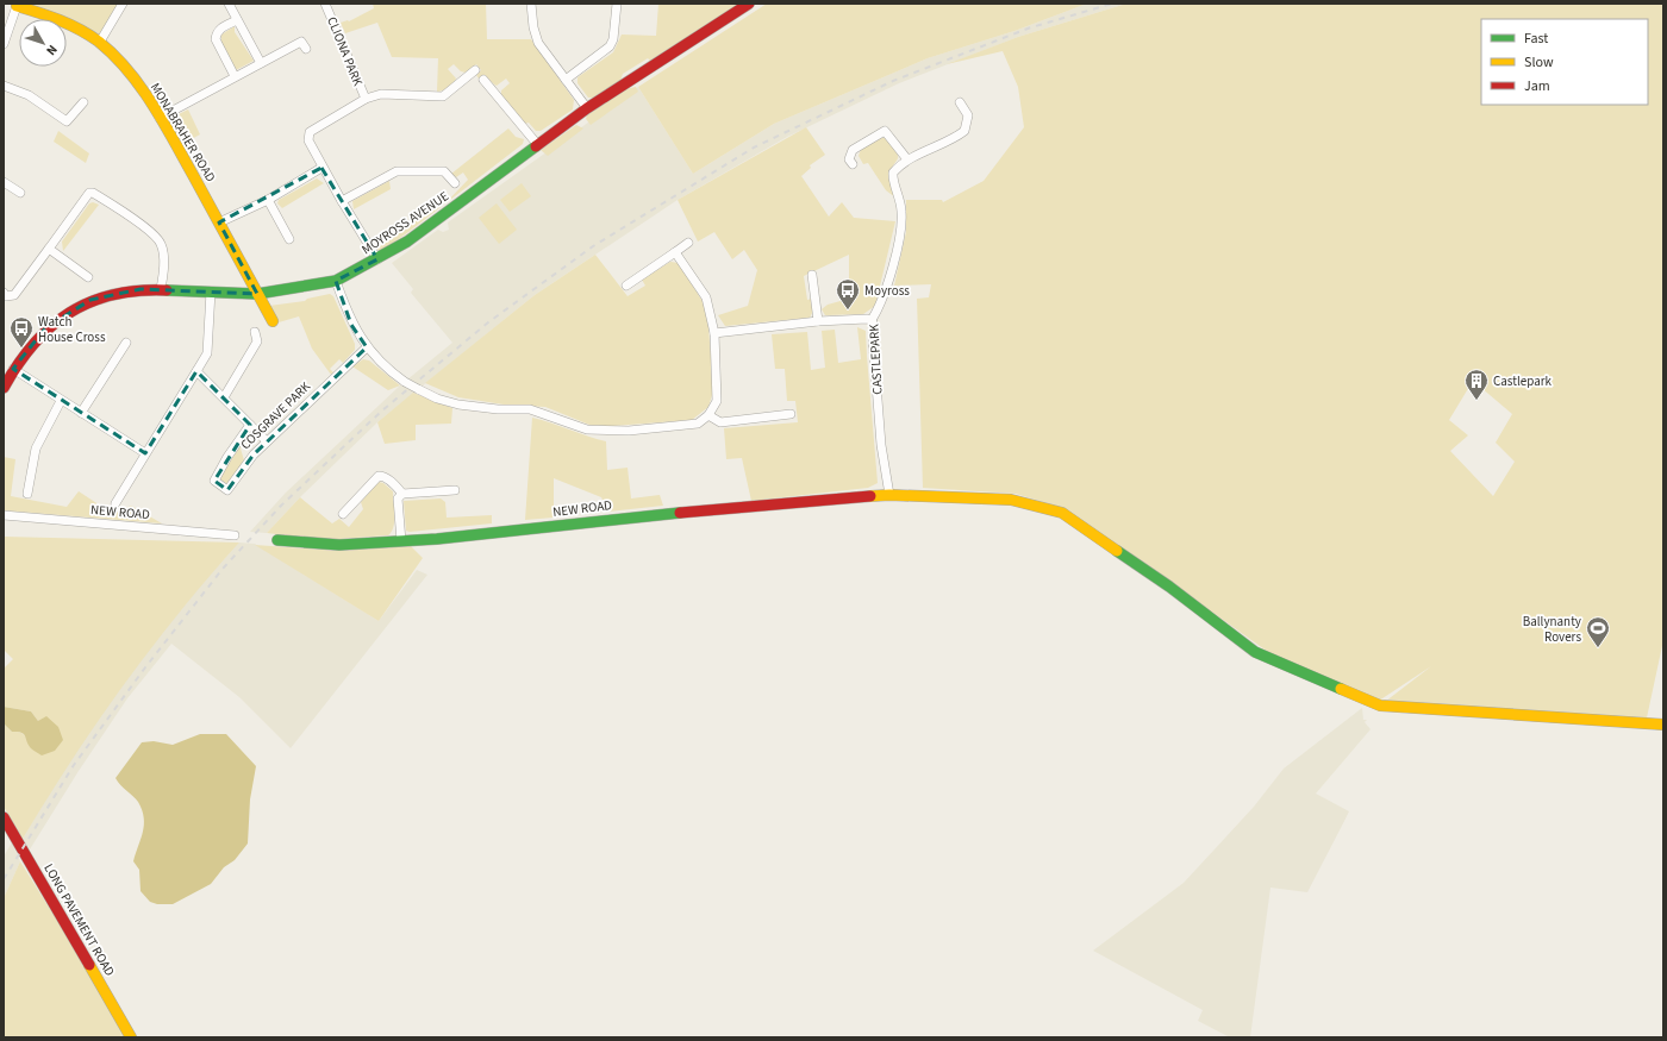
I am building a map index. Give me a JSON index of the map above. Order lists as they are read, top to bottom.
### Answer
{
  "streets": {
    "street": [
      "CLIONA PARK",
      "MONABRAHER ROAD",
      "MOYROSS AVENUE",
      "CASTLEPARK",
      "COSGRAVE PARK",
      "NEW ROAD",
      "LONG PAVEMENT ROAD"
    ]
  },
  "crossings": [
    ["CLIONA PARK", "MOYROSS AVENUE"],
    ["MONABRAHER ROAD", "MOYROSS AVENUE"],
    ["CASTLEPARK", "NEW ROAD"]
  ],
  "places": {
    "bus stop": ["Moyross", "Watch House Cross"],
    "building": ["Castlepark"],
    "sports": ["Ballynanty Rovers"]
  },
  "legend": ["Fast", "Slow", "Jam"],
  "north": "bottom right"
}
